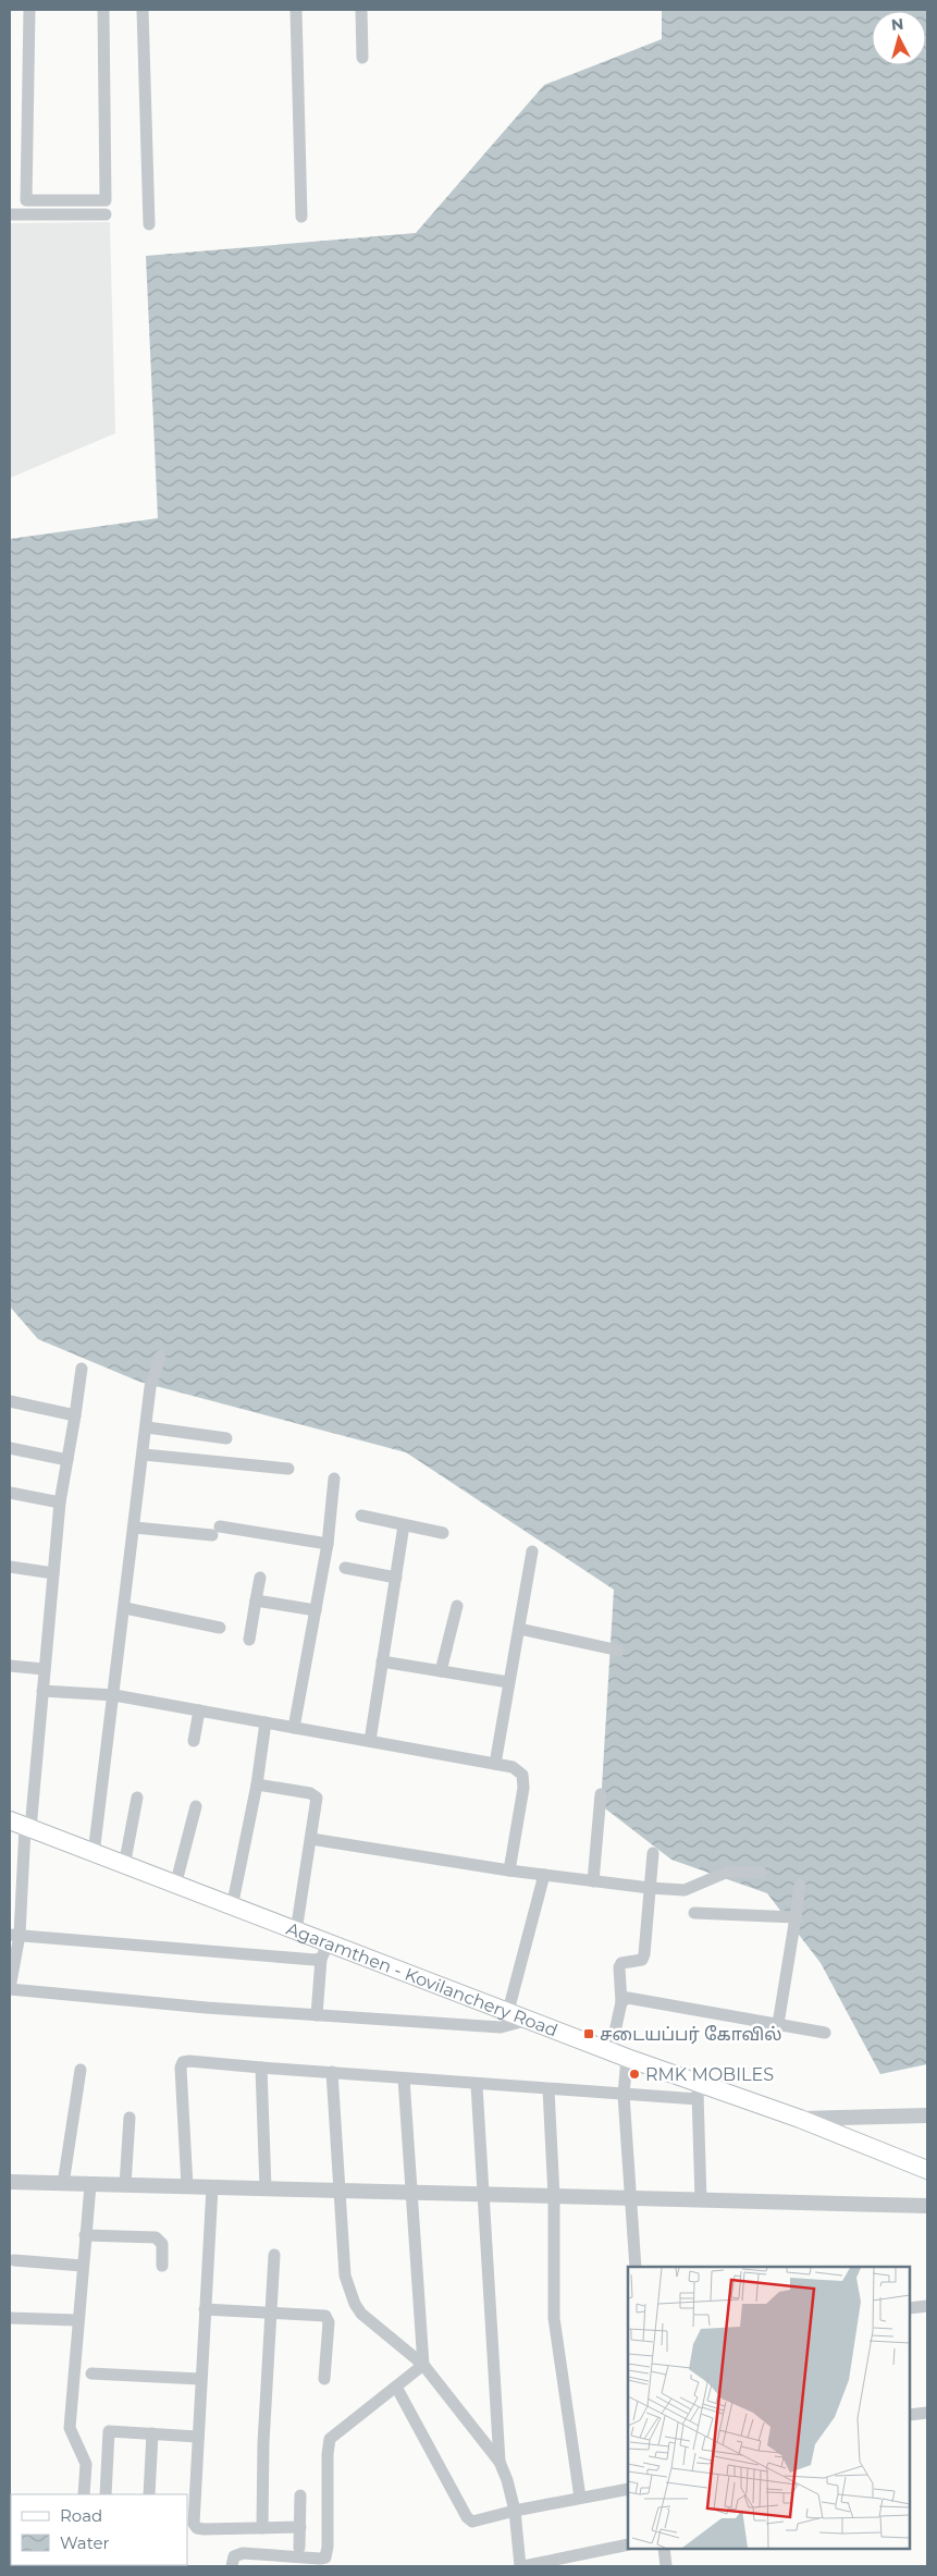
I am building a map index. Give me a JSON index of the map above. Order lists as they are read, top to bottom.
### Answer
{
  "streets": {
    "main road": ["Agaramthen - Kovilanchery Road"]
  },
  "places": {
    "transit": ["சடையப்பர் கோவில்"],
    "other": ["RMK MOBILES"]
  },
  "legend": ["Road", "Water"],
  "north": "top"
}
